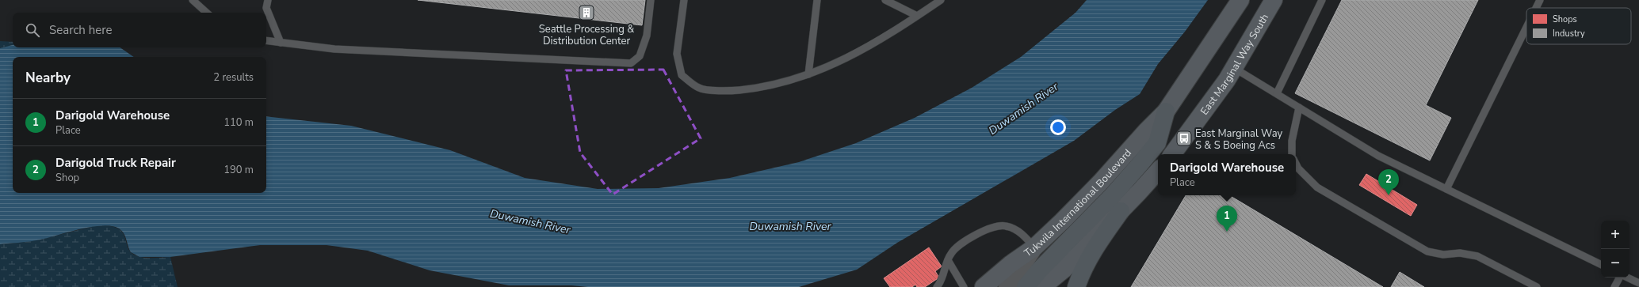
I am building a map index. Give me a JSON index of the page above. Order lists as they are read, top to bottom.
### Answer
{
  "streets": {
    "main road": ["East Marginal Way South", "Tukwila International Boulevard"]
  },
  "water": ["Duwamish River"],
  "places": {
    "building": ["Seattle Processing & Distribution Center"],
    "bus stop": ["East Marginal Way S & S Boeing Acs"]
  },
  "legend": ["Shops", "Industry"],
  "page": {
    "search": "Search here",
    "heading": ["Nearby", "2 results"],
    "list": [
      {
        "mark": "1",
        "name": "Darigold Warehouse",
        "note": "Place",
        "value": "110 m"
      },
      {
        "mark": "2",
        "name": "Darigold Truck Repair",
        "note": "Shop",
        "value": "190 m"
      }
    ],
    "popup": ["Darigold Warehouse", "Place"],
    "pins": ["2", "1"],
    "map_buttons": ["+", "−"]
  }
}
